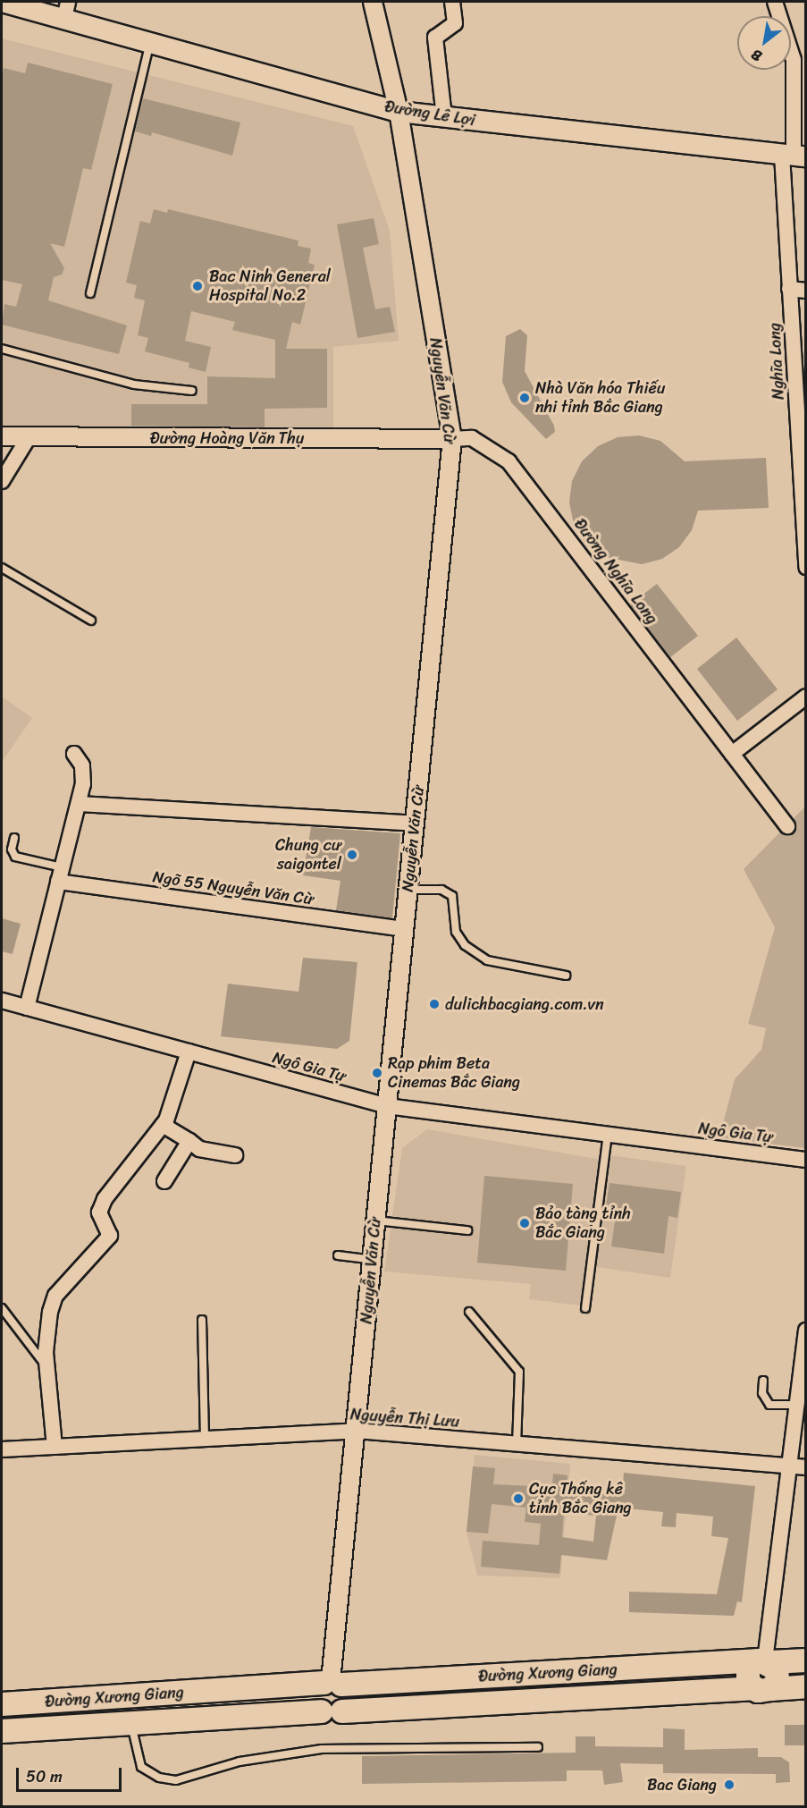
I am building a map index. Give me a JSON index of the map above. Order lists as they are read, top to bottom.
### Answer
{
  "streets": {
    "main road": ["Đường Lê Lợi", "Đường Xương Giang"],
    "street": [
      "Nghĩa Long",
      "Nguyễn Văn Cừ",
      "Đường Hoàng Văn Thụ",
      "Đường Nghĩa Long",
      "Ngõ 55 Nguyễn Văn Cừ",
      "Ngô Gia Tự",
      "Nguyễn Thị Lưu"
    ]
  },
  "crossings": [
    ["Đường Lê Lợi", "Nghĩa Long"],
    ["Đường Lê Lợi", "Nguyễn Văn Cừ"],
    ["Nguyễn Văn Cừ", "Đường Hoàng Văn Thụ"],
    ["Nguyễn Văn Cừ", "Đường Nghĩa Long"],
    ["Nguyễn Văn Cừ", "Ngõ 55 Nguyễn Văn Cừ"],
    ["Nguyễn Văn Cừ", "Ngô Gia Tự"],
    ["Nguyễn Văn Cừ", "Nguyễn Thị Lưu"],
    ["Nguyễn Văn Cừ", "Đường Xương Giang"],
    ["Đường Hoàng Văn Thụ", "Đường Nghĩa Long"]
  ],
  "places": [
    "Bac Ninh General Hospital No.2",
    "Nhà Văn hóa Thiếu nhi tỉnh Bắc Giang",
    "Chung cư saigontel",
    "dulichbacgiang.com.vn",
    "Rạp phim Beta Cinemas Bắc Giang",
    "Bảo tàng tỉnh Bắc Giang",
    "Cục Thống kê tỉnh Bắc Giang",
    "Bac Giang"
  ],
  "scale_bar": "50 m",
  "north": "bottom left"
}
